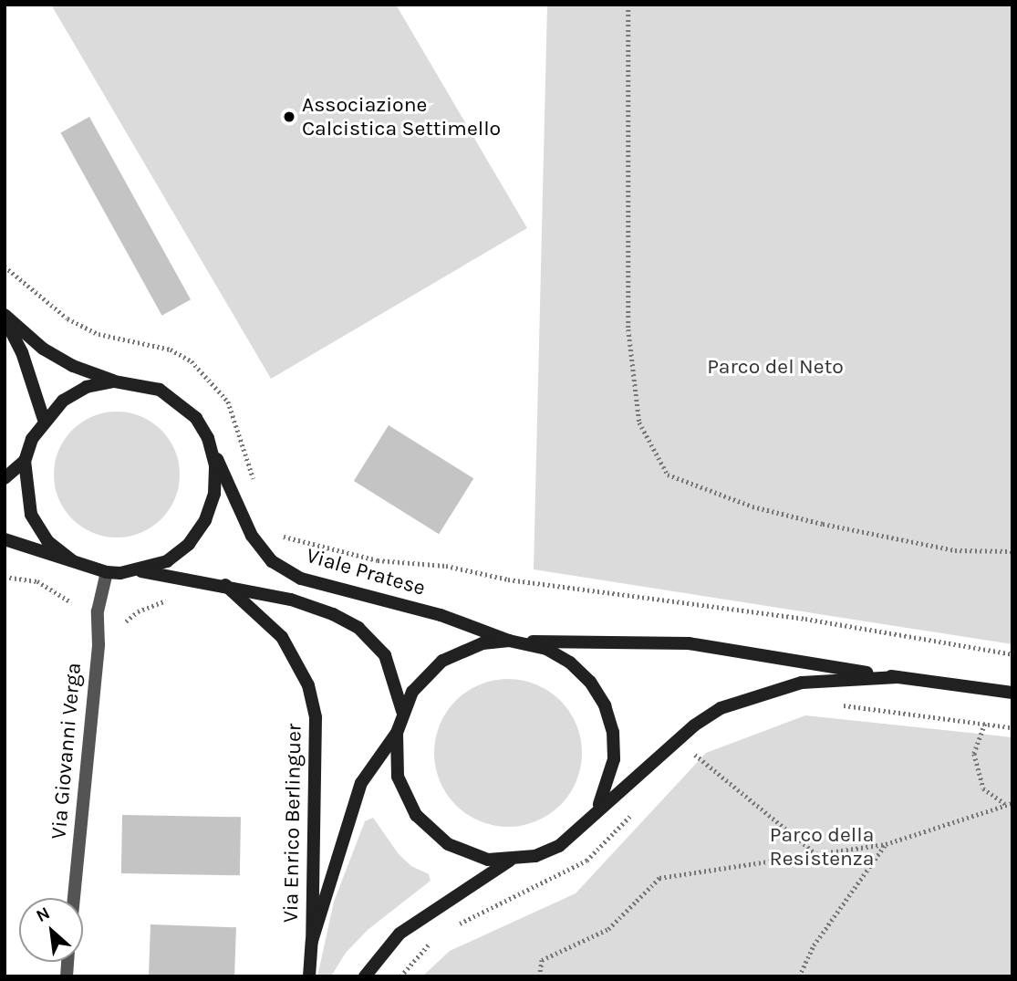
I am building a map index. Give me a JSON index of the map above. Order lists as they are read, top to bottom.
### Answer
{
  "streets": {
    "main road": ["Viale Pratese", "Via Enrico Berlinguer"],
    "street": ["Via Giovanni Verga"]
  },
  "crossings": [
    ["Viale Pratese", "Via Giovanni Verga"],
    ["Viale Pratese", "Via Enrico Berlinguer"]
  ],
  "parks": ["Parco del Neto", "Parco della Resistenza"],
  "places": ["Associazione Calcistica Settimello"],
  "north": "top left"
}
